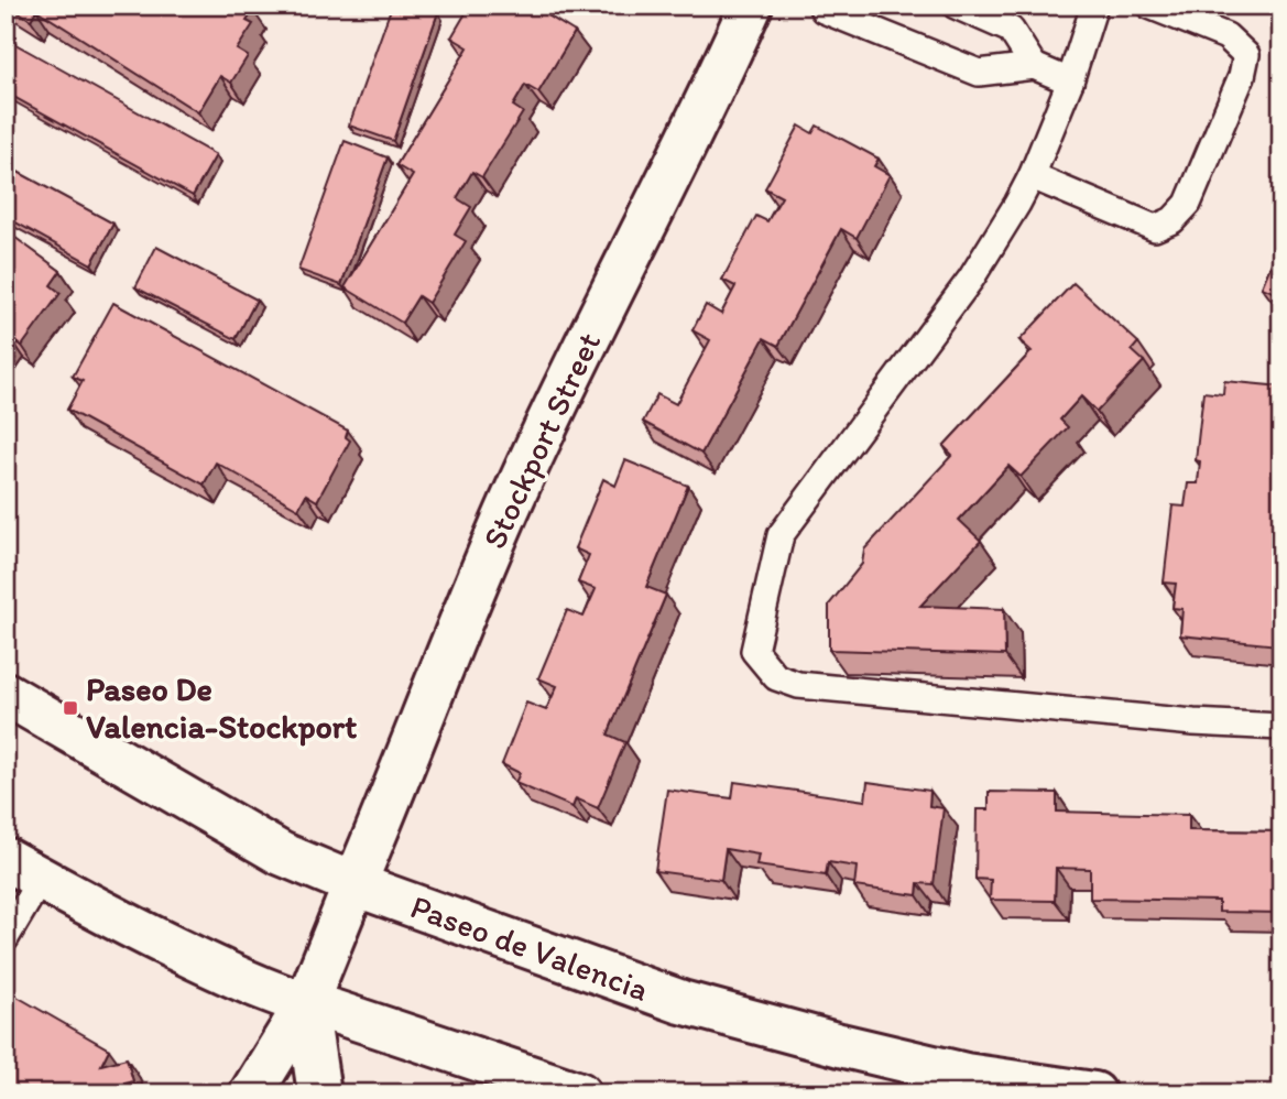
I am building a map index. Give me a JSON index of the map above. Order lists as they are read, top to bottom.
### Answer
{
  "streets": {
    "main road": ["Stockport Street", "Paseo de Valencia"]
  },
  "crossings": [
    ["Stockport Street", "Paseo de Valencia"]
  ],
  "places": {
    "transit": ["Paseo De Valencia-Stockport"]
  }
}
